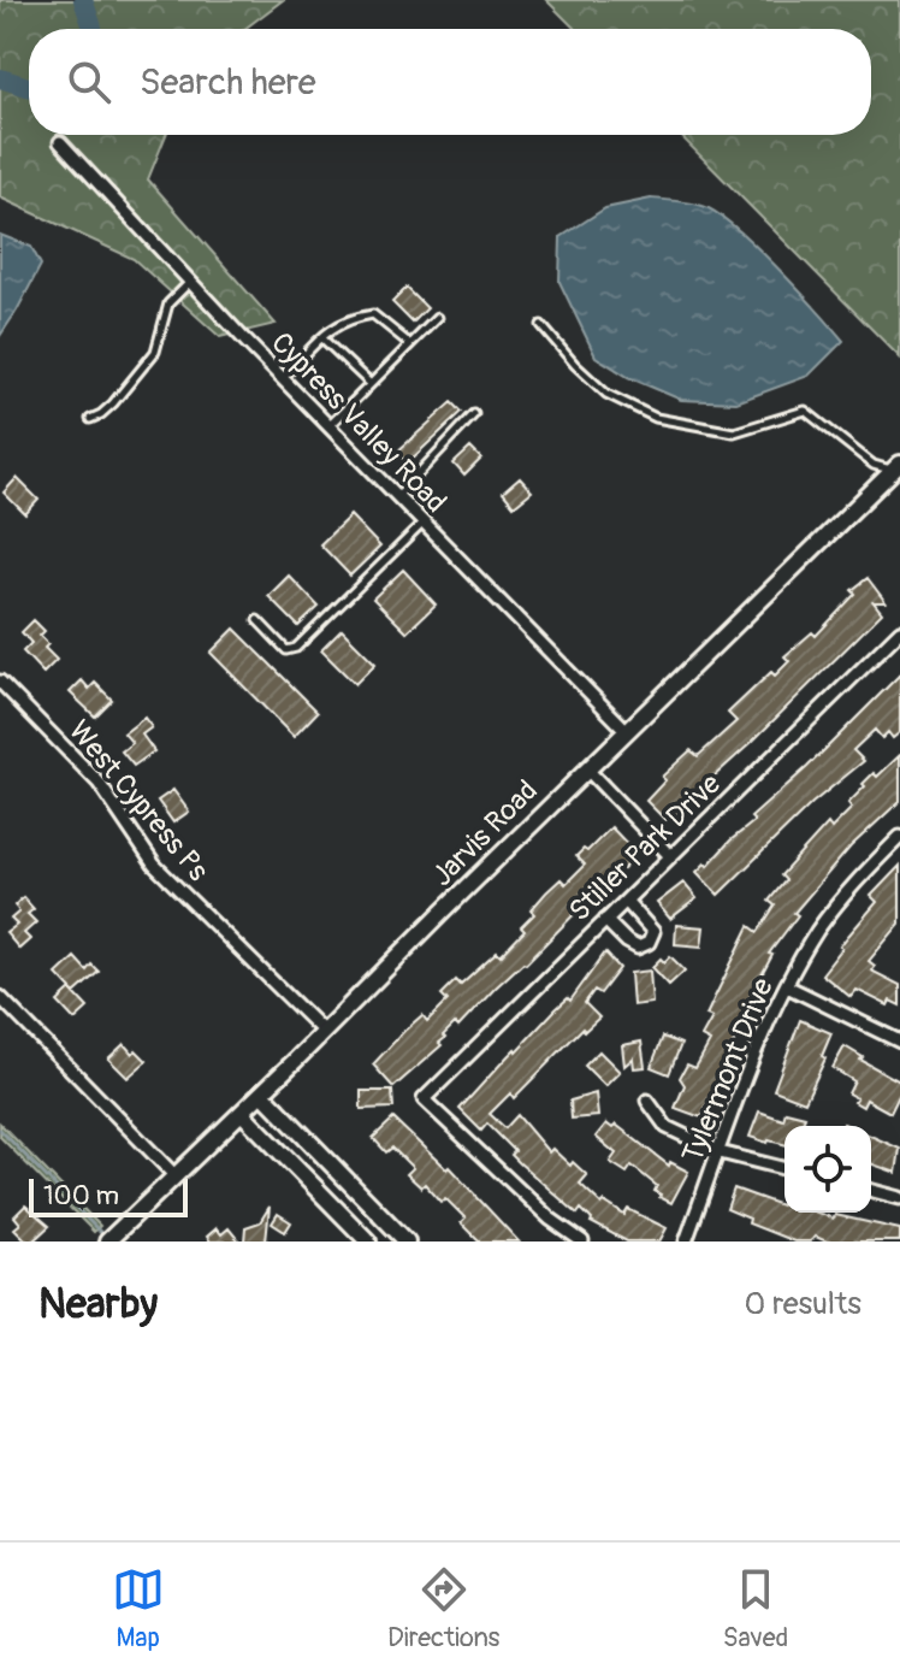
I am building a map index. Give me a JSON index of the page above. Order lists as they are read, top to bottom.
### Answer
{
  "streets": {
    "street": [
      "Cypress Valley Road",
      "West Cypress Ps",
      "Jarvis Road",
      "Stiller Park Drive",
      "Tylermont Drive"
    ]
  },
  "crossings": [
    ["Cypress Valley Road", "Jarvis Road"],
    ["West Cypress Ps", "Jarvis Road"]
  ],
  "scale_bar": "100 m",
  "page": {
    "search": "Search here",
    "scale": "100 m",
    "heading": ["Nearby", "0 results"],
    "nav": ["Map", "Directions", "Saved"]
  }
}
